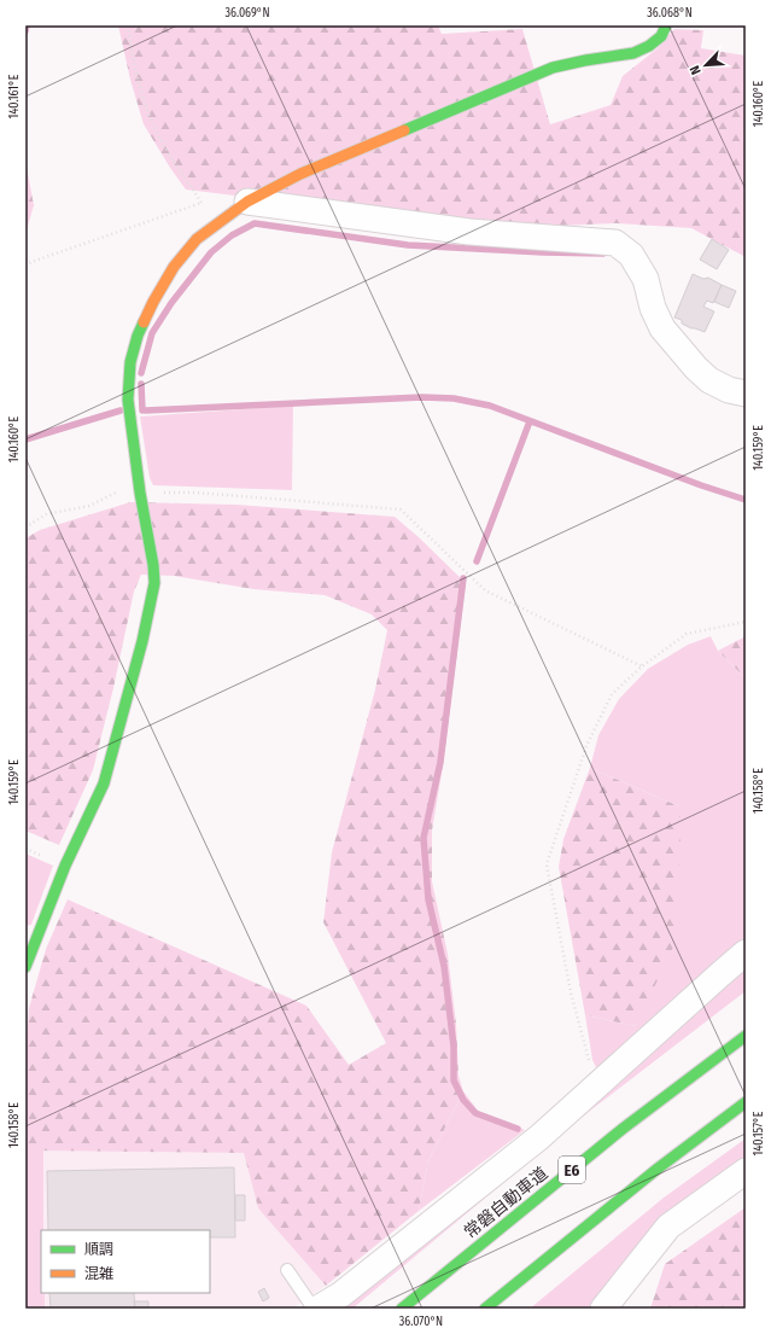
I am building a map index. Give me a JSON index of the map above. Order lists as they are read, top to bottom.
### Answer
{
  "streets": {
    "main road": ["E6", "常磐自動車道"]
  },
  "legend": ["順調", "混雑"],
  "north": "bottom left",
  "coordinates": [
    "36.069°N",
    "36.068°N",
    "140.161°E",
    "140.160°E",
    "140.159°E",
    "140.158°E",
    "140.157°E",
    "36.070°N"
  ]
}
